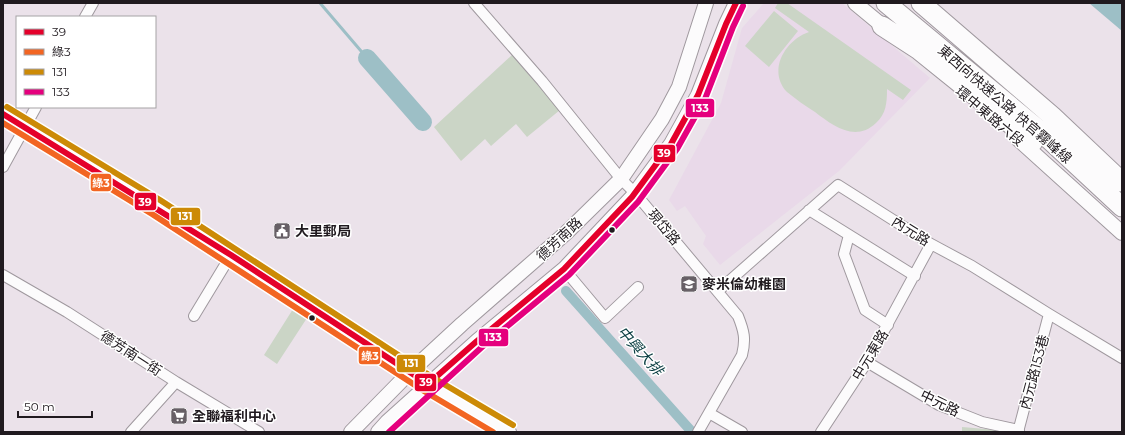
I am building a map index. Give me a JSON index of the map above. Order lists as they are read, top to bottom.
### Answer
{
  "streets": {
    "highway": ["東西向快速公路 快官霧峰線"],
    "street": [
      "環中東路六段",
      "現岱路",
      "內元路",
      "德芳南路",
      "德芳南一街",
      "中元東路",
      "內元路153巷",
      "中元路"
    ]
  },
  "crossings": [
    ["現岱路", "內元路"],
    ["現岱路", "德芳南路"],
    ["內元路", "中元東路"],
    ["內元路", "內元路153巷"],
    ["中元東路", "中元路"],
    ["內元路153巷", "中元路"]
  ],
  "water": ["中興大排"],
  "places": {
    "public building": ["大里郵局"],
    "school or university": ["麥米倫幼稚園"],
    "supermarket": ["全聯福利中心"]
  },
  "lines": [
    "transit line 39",
    "transit line 133",
    "transit line 131",
    "transit line 綠3"
  ],
  "legend": [
    "39",
    "綠3",
    "131",
    "133"
  ],
  "scale_bar": "50 m"
}
